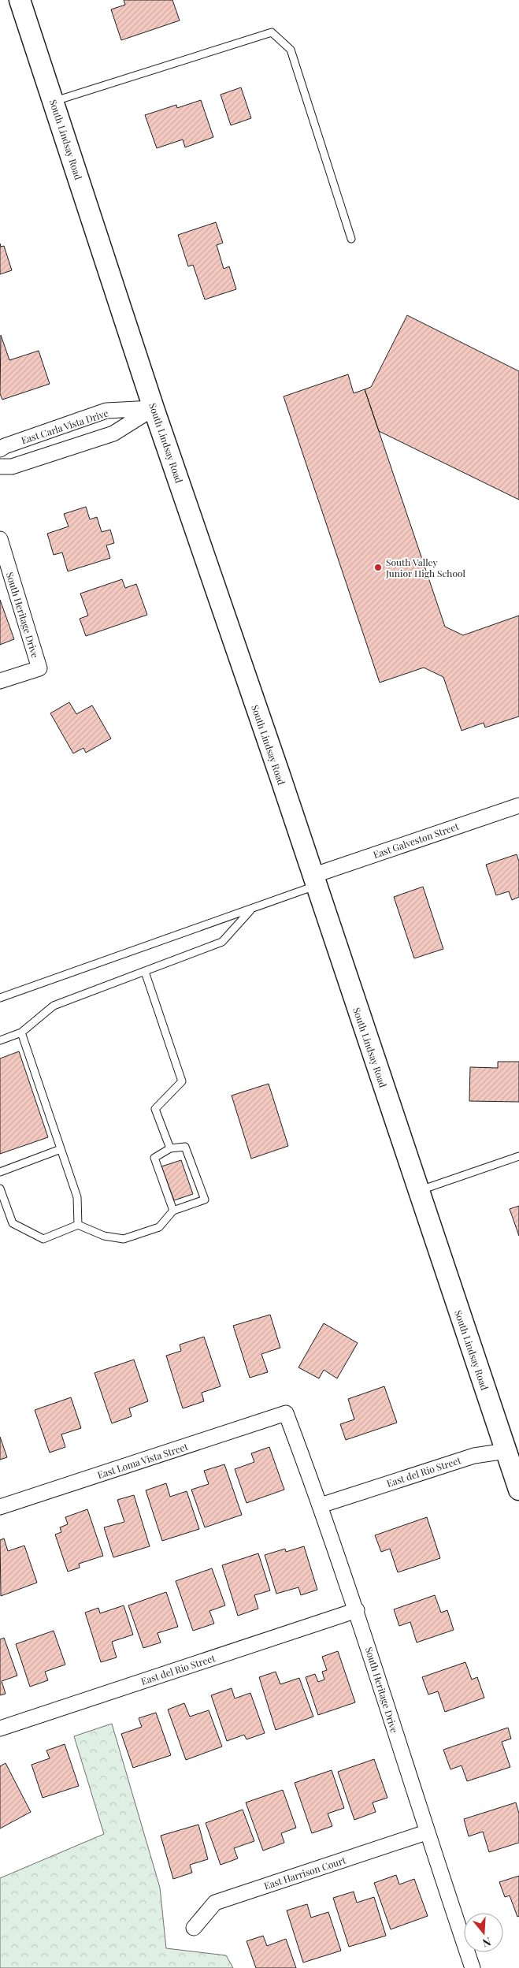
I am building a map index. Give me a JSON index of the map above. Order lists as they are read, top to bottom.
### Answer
{
  "streets": {
    "main road": ["South Lindsay Road"],
    "street": [
      "East Carla Vista Drive",
      "South Heritage Drive",
      "East Galveston Street",
      "East Loma Vista Street",
      "East del Rio Street",
      "East Harrison Court"
    ]
  },
  "crossings": [
    ["South Lindsay Road", "East Carla Vista Drive"],
    ["South Lindsay Road", "East Galveston Street"],
    ["South Lindsay Road", "East del Rio Street"],
    ["South Heritage Drive", "East Loma Vista Street"],
    ["South Heritage Drive", "East del Rio Street"],
    ["South Heritage Drive", "East Harrison Court"]
  ],
  "places": ["South Valley Junior High School"],
  "north": "bottom"
}
